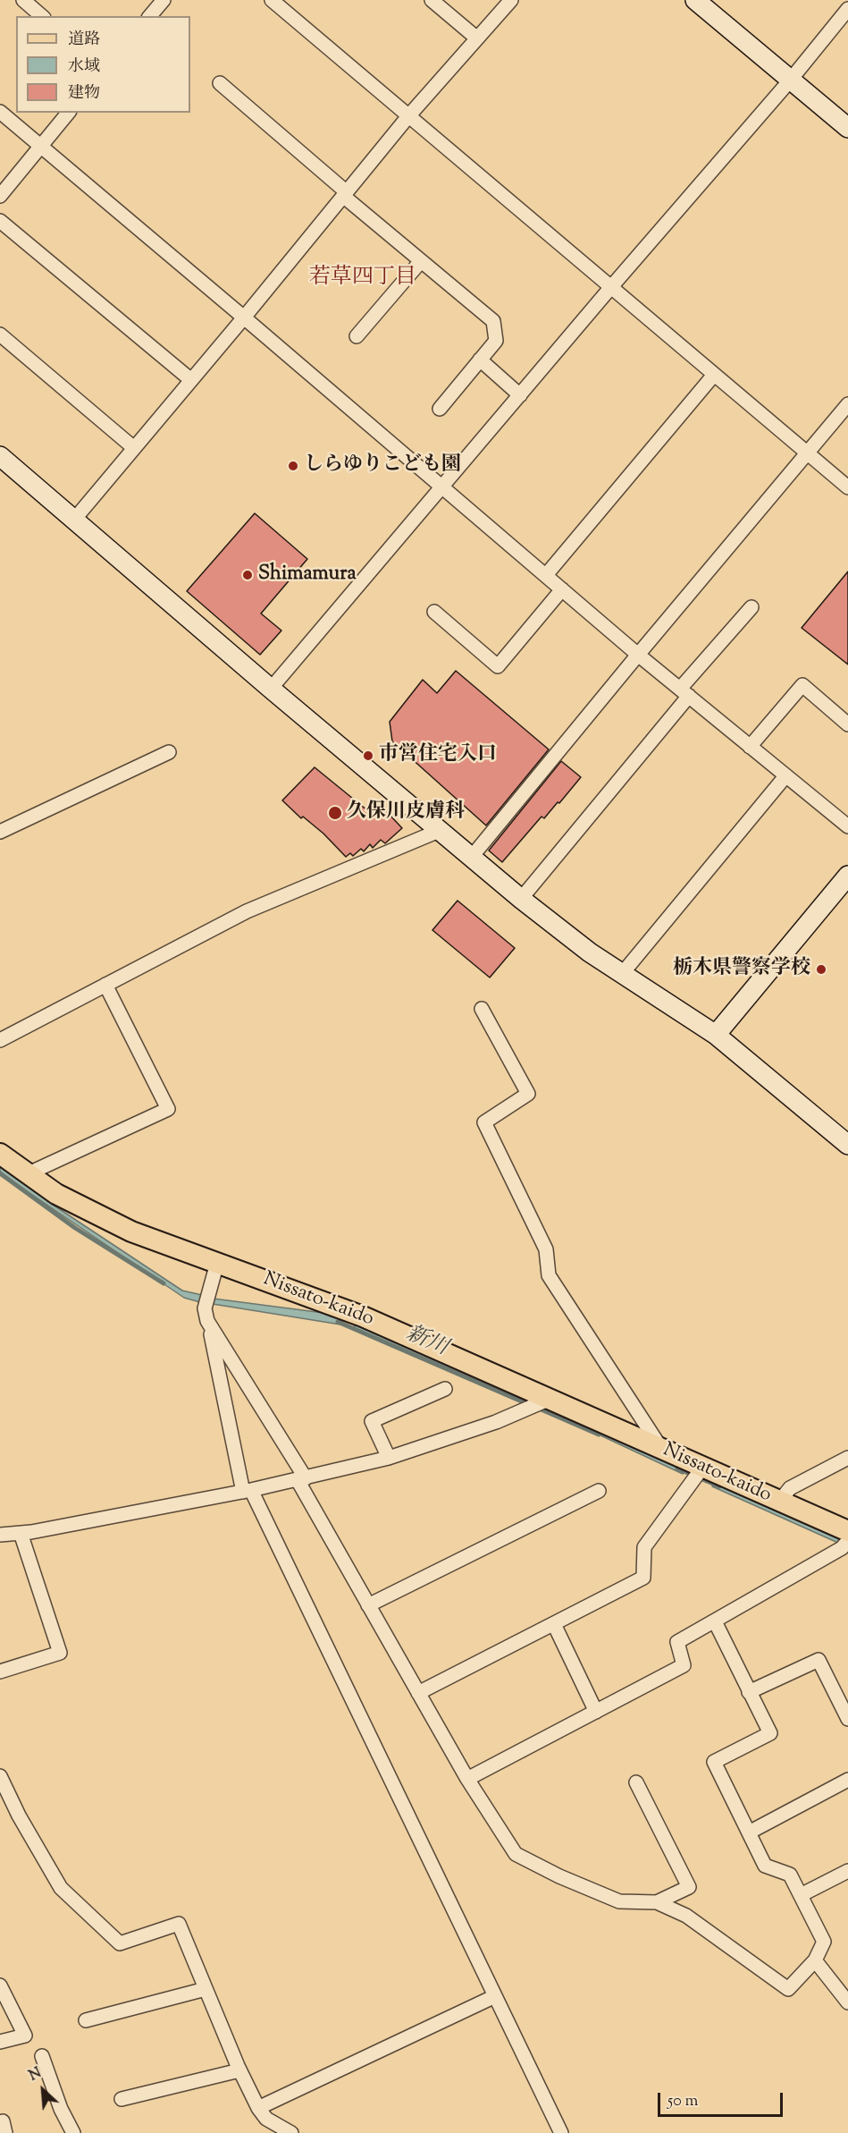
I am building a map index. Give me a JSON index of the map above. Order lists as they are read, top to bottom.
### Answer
{
  "streets": {
    "main road": ["Nissato-kaido"]
  },
  "districts": ["若草四丁目"],
  "water": ["新川"],
  "places": [
    "しらゆりこども園",
    "Shimamura",
    "市営住宅入口",
    "久保川皮膚科",
    "栃木県警察学校"
  ],
  "legend": ["道路", "水域", "建物"],
  "scale_bar": "50 m",
  "north": "top left"
}
